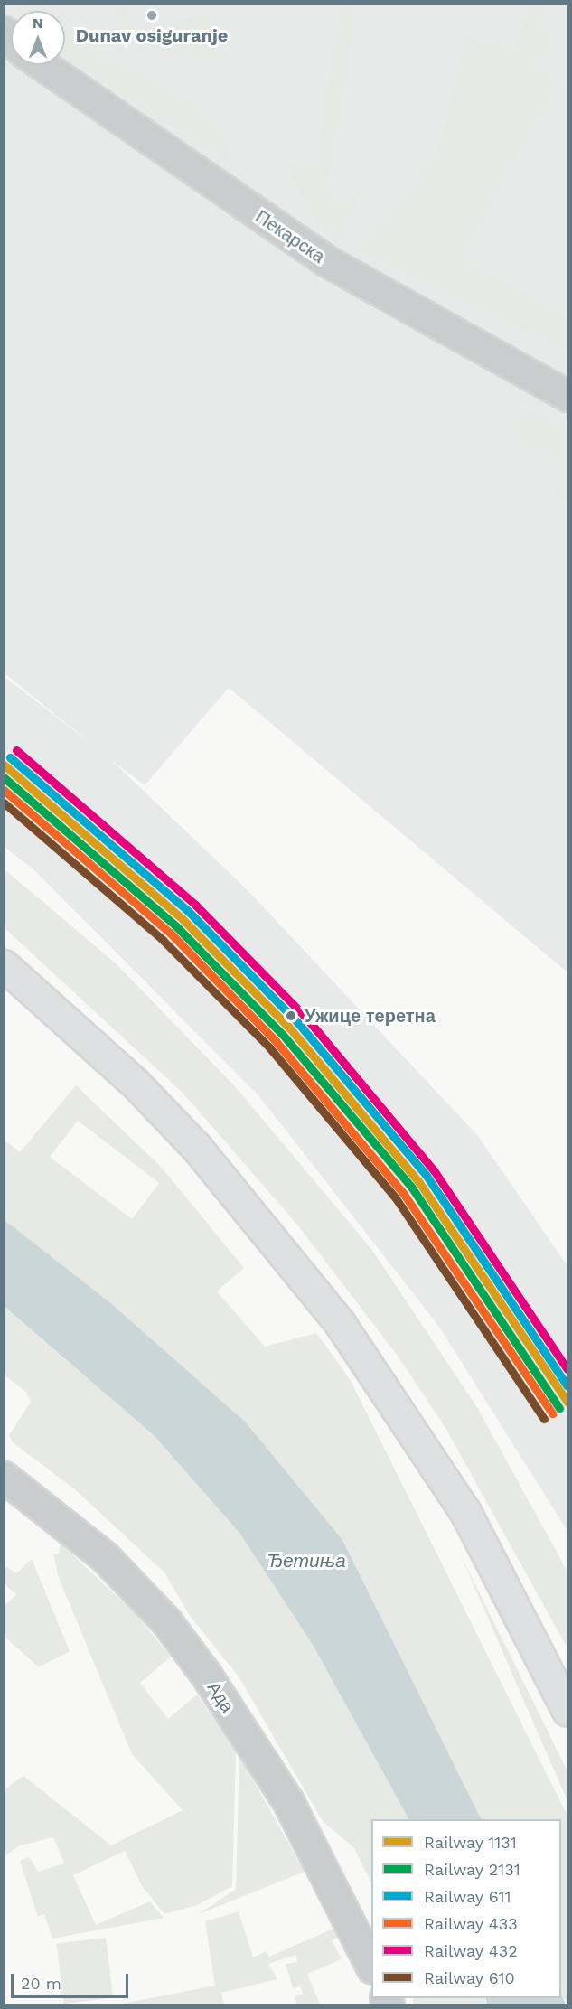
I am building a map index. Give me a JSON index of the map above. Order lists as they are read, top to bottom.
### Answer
{
  "streets": {
    "street": ["Пекарска", "Ада"]
  },
  "water": ["Ђетиња"],
  "places": ["Dunav osiguranje", "Ужице теретна"],
  "lines": [
    "rail line 432",
    "rail line 611",
    "rail line 1131",
    "rail line 2131",
    "rail line 433",
    "rail line 610"
  ],
  "legend": [
    "Railway 1131",
    "Railway 2131",
    "Railway 611",
    "Railway 433",
    "Railway 432",
    "Railway 610"
  ],
  "scale_bar": "20 m",
  "north": "top"
}
